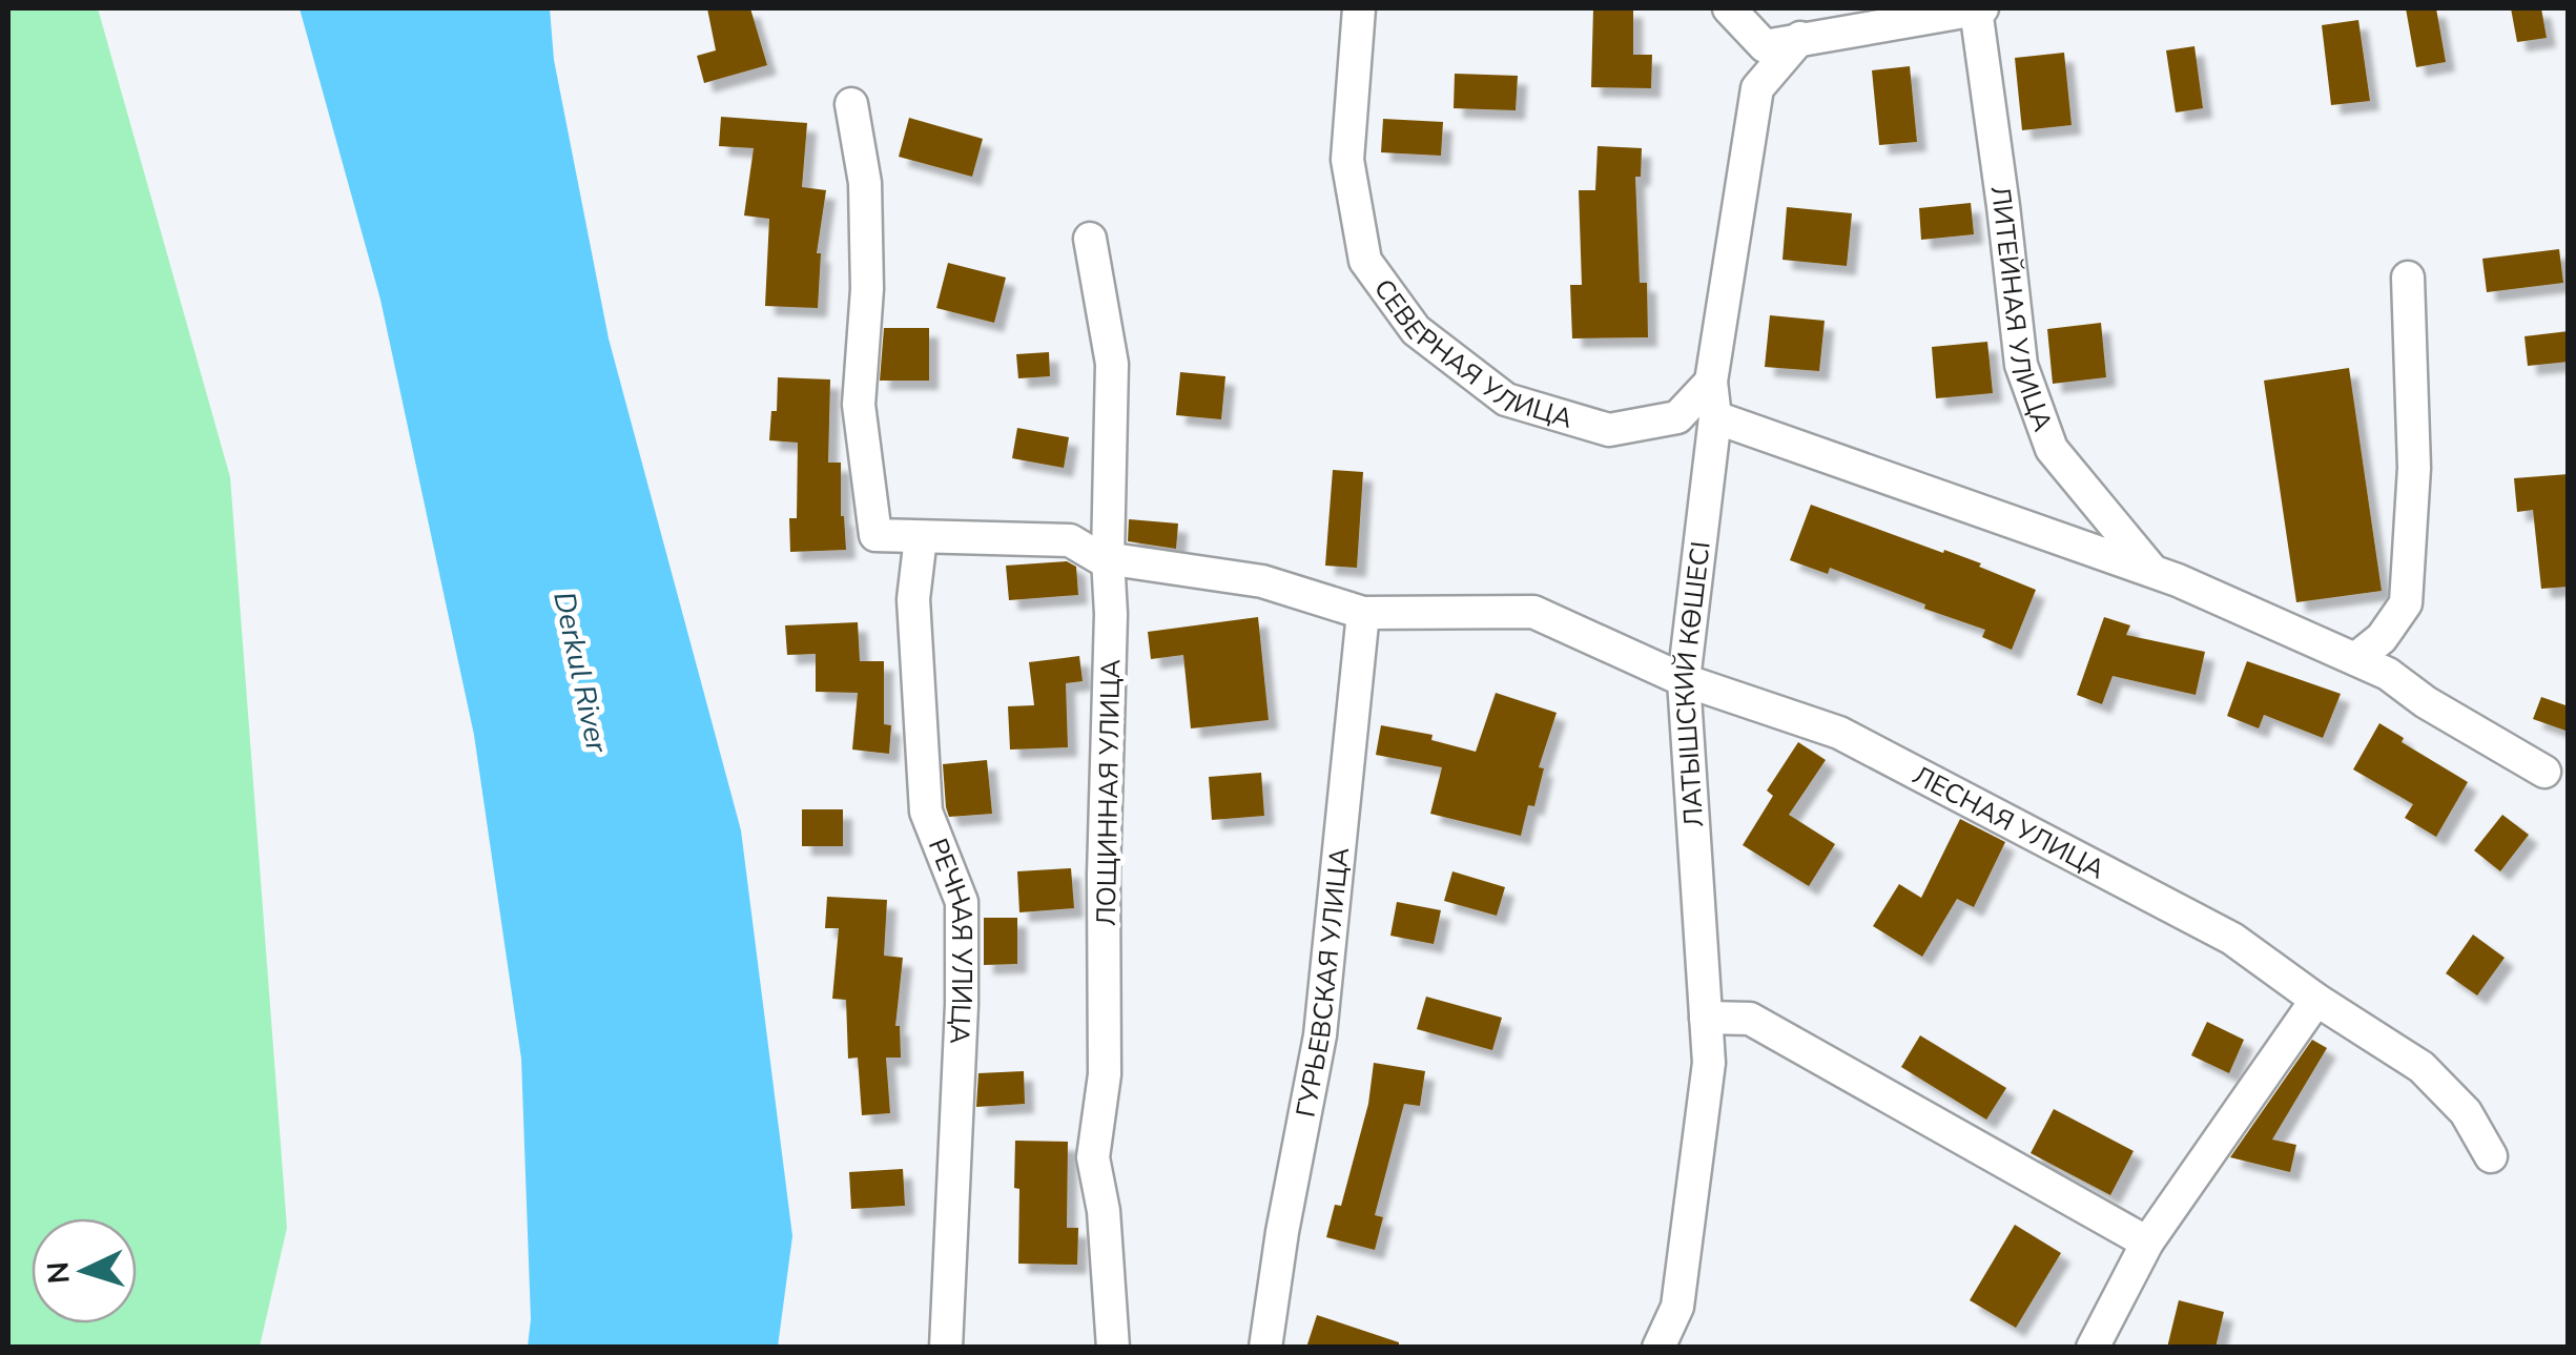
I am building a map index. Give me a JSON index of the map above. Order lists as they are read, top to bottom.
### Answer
{
  "streets": {
    "street": [
      "ЛИТЕЙНАЯ УЛИЦА",
      "СЕВЕРНАЯ УЛИЦА",
      "ЛАТЫШСКИЙ КӨШЕСІ",
      "ЛОЩИННАЯ УЛИЦА",
      "ЛЕСНАЯ УЛИЦА",
      "РЕЧНАЯ УЛИЦА",
      "ГУРЬЕВСКАЯ УЛИЦА"
    ]
  },
  "crossings": [
    ["ЛИТЕЙНАЯ УЛИЦА", "ЛАТЫШСКИЙ КӨШЕСІ"],
    ["СЕВЕРНАЯ УЛИЦА", "ЛАТЫШСКИЙ КӨШЕСІ"],
    ["ЛАТЫШСКИЙ КӨШЕСІ", "ЛЕСНАЯ УЛИЦА"],
    ["ЛОЩИННАЯ УЛИЦА", "ЛЕСНАЯ УЛИЦА"],
    ["ЛЕСНАЯ УЛИЦА", "РЕЧНАЯ УЛИЦА"],
    ["ЛЕСНАЯ УЛИЦА", "ГУРЬЕВСКАЯ УЛИЦА"]
  ],
  "water": ["Derkul River"],
  "north": "left"
}
